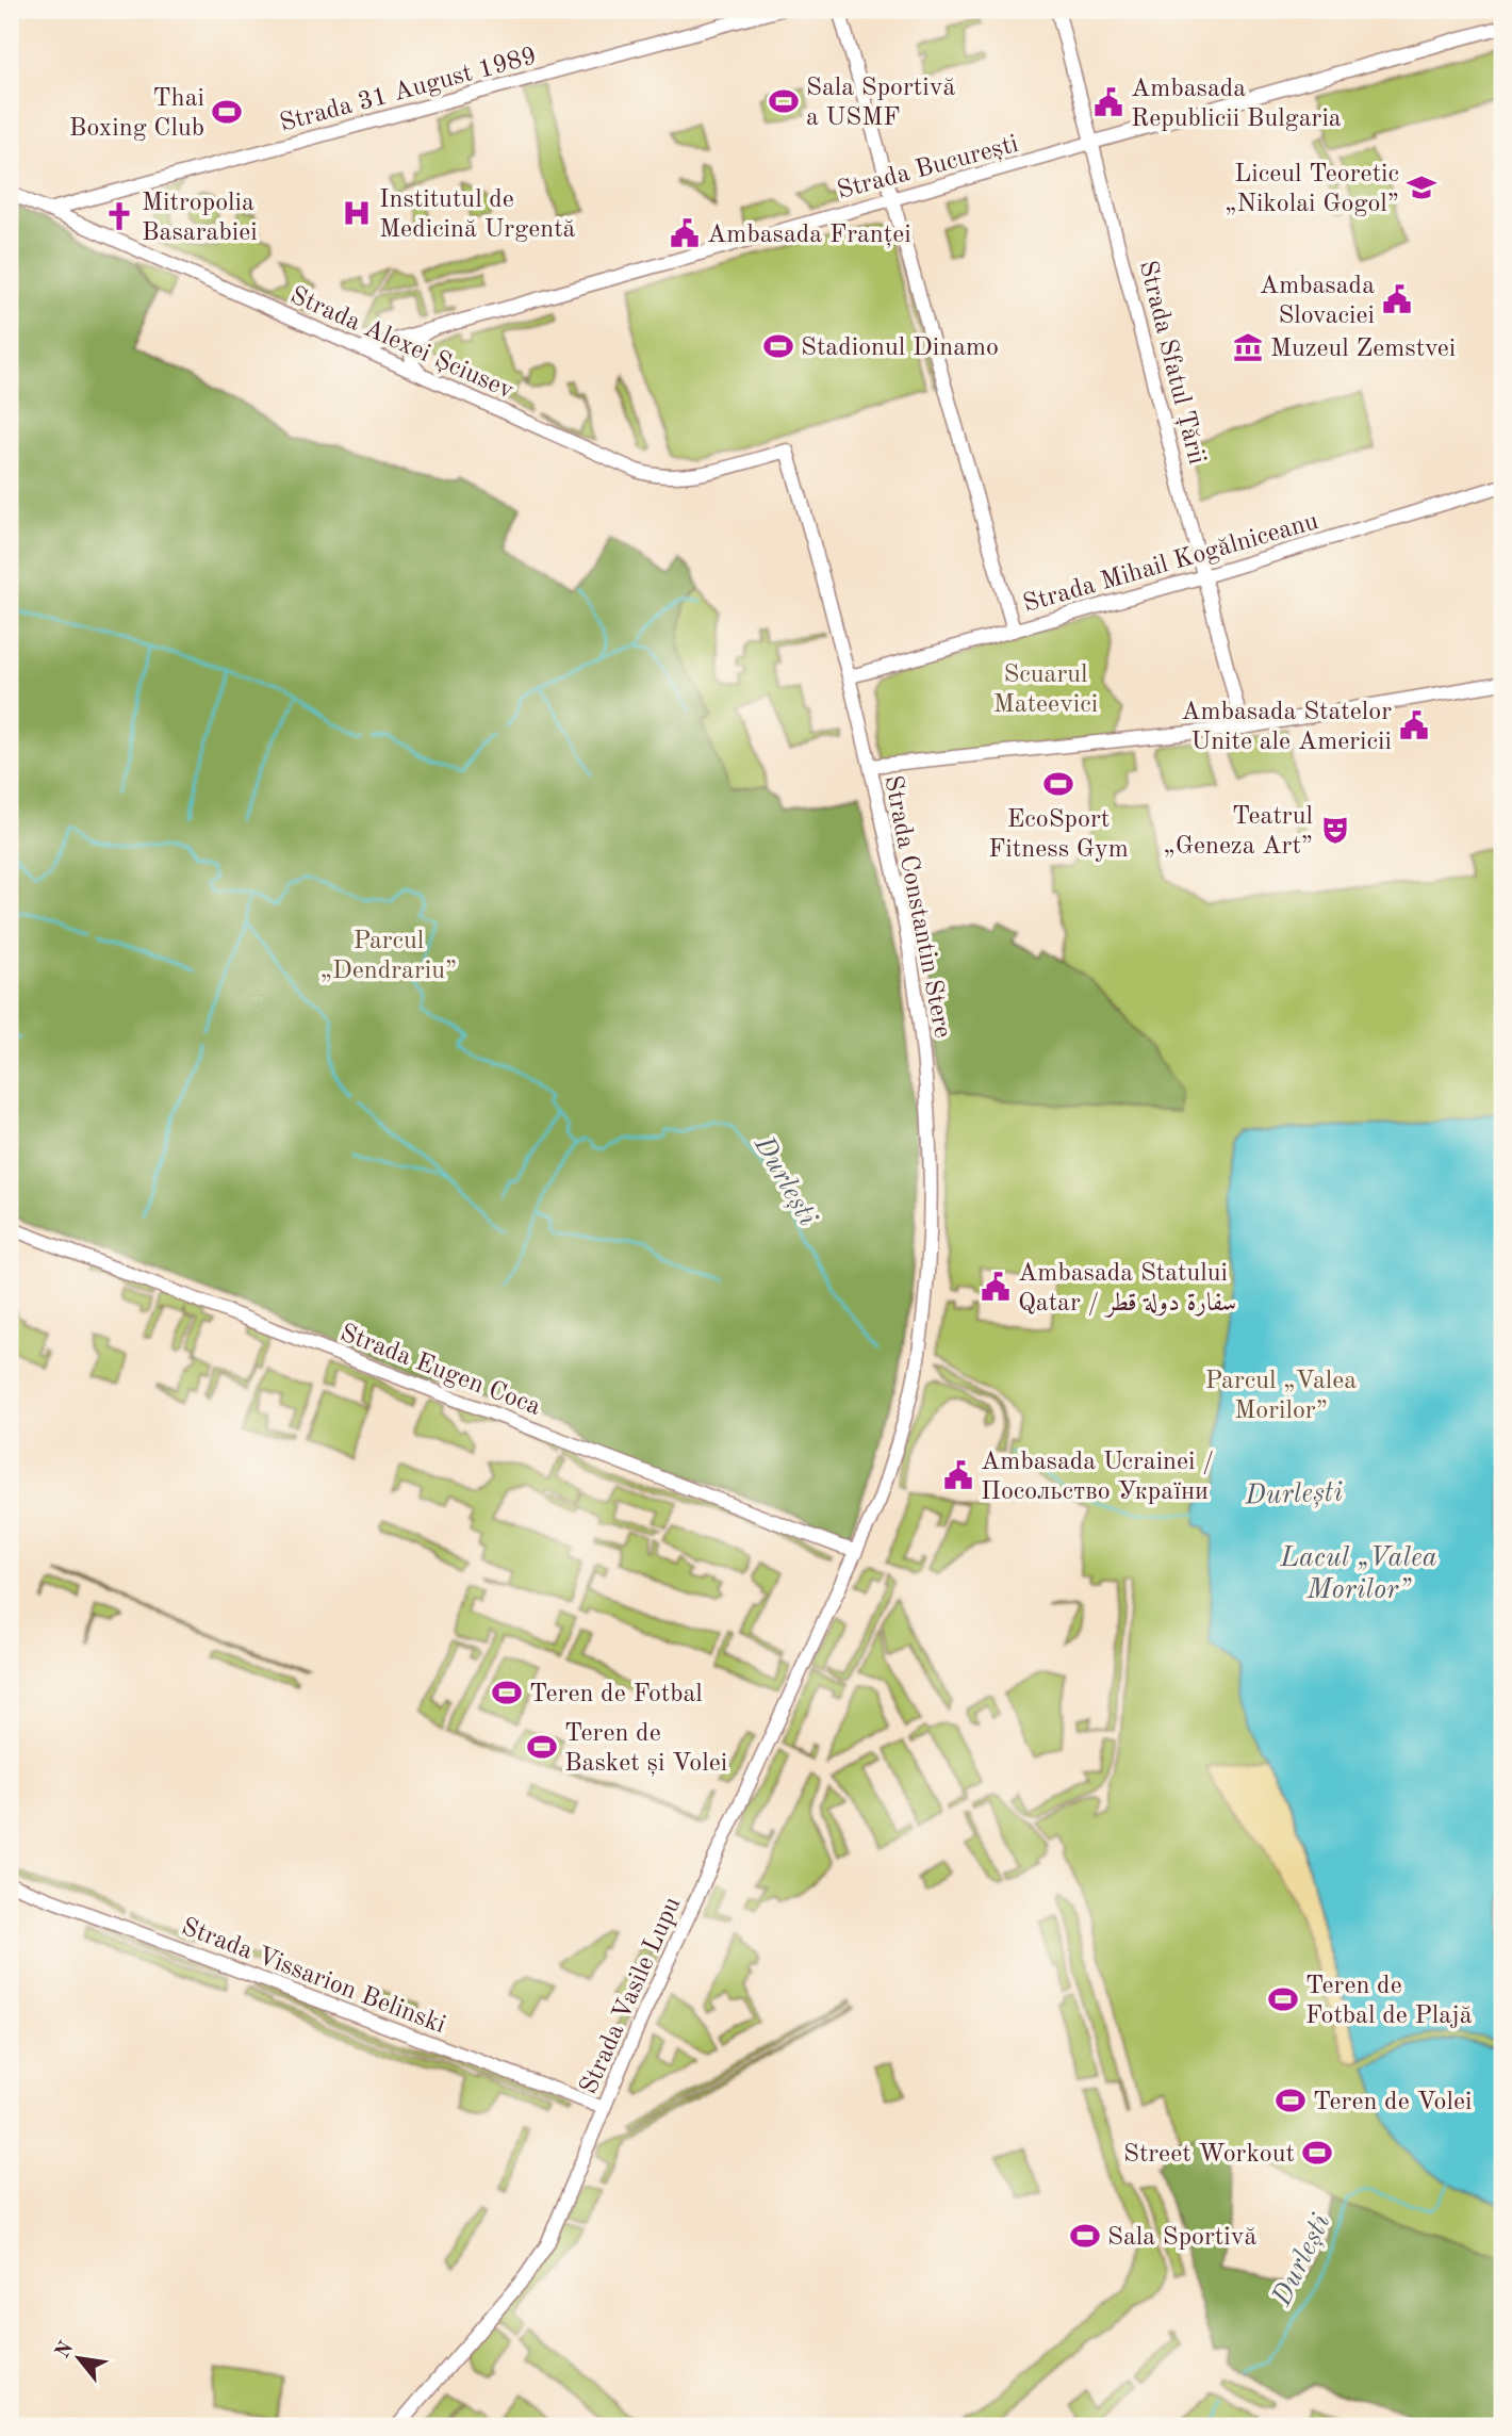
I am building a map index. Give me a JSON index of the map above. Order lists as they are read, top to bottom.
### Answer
{
  "streets": {
    "main road": [
      "Strada 31 August 1989",
      "Strada București",
      "Strada Alexei Șciusev",
      "Strada Sfatul Țării",
      "Strada Mihail Kogălniceanu",
      "Strada Constantin Stere",
      "Strada Eugen Coca",
      "Strada Vissarion Belinski",
      "Strada Vasile Lupu"
    ]
  },
  "crossings": [
    ["Strada 31 August 1989", "Strada Alexei Șciusev"],
    ["Strada București", "Strada Alexei Șciusev"],
    ["Strada București", "Strada Sfatul Țării"],
    ["Strada Alexei Șciusev", "Strada Constantin Stere"],
    ["Strada Sfatul Țării", "Strada Mihail Kogălniceanu"],
    ["Strada Mihail Kogălniceanu", "Strada Constantin Stere"],
    ["Strada Constantin Stere", "Strada Eugen Coca"],
    ["Strada Constantin Stere", "Strada Vasile Lupu"],
    ["Strada Eugen Coca", "Strada Vasile Lupu"],
    ["Strada Vissarion Belinski", "Strada Vasile Lupu"]
  ],
  "water": ["Durlești", "Lacul „Valea Morilor”"],
  "parks": ["Scuarul Mateevici", "Parcul „Dendrariu”", "Parcul „Valea Morilor”"],
  "places": {
    "sports": [
      "Sala Sportivă a USMF",
      "Thai Boxing Club",
      "Stadionul Dinamo",
      "EcoSport Fitness Gym",
      "Teren de Fotbal",
      "Teren de Basket și Volei",
      "Teren de Fotbal de Plajă",
      "Teren de Volei",
      "Street Workout",
      "Sala Sportivă"
    ],
    "public building": [
      "Ambasada Republicii Bulgaria",
      "Ambasada Franței",
      "Ambasada Slovaciei",
      "Ambasada Statelor Unite ale Americii",
      "Ambasada Statului Qatar / سفارة دولة قطر",
      "Ambasada Ucrainei / Посольство України"
    ],
    "school or university": ["Liceul Teoretic „Nikolai Gogol”"],
    "hospital": ["Institutul de Medicină Urgentă"],
    "church": ["Mitropolia Basarabiei"],
    "museum": ["Muzeul Zemstvei"],
    "theatre": ["Teatrul „Geneza Art”"]
  },
  "north": "top left"
}
